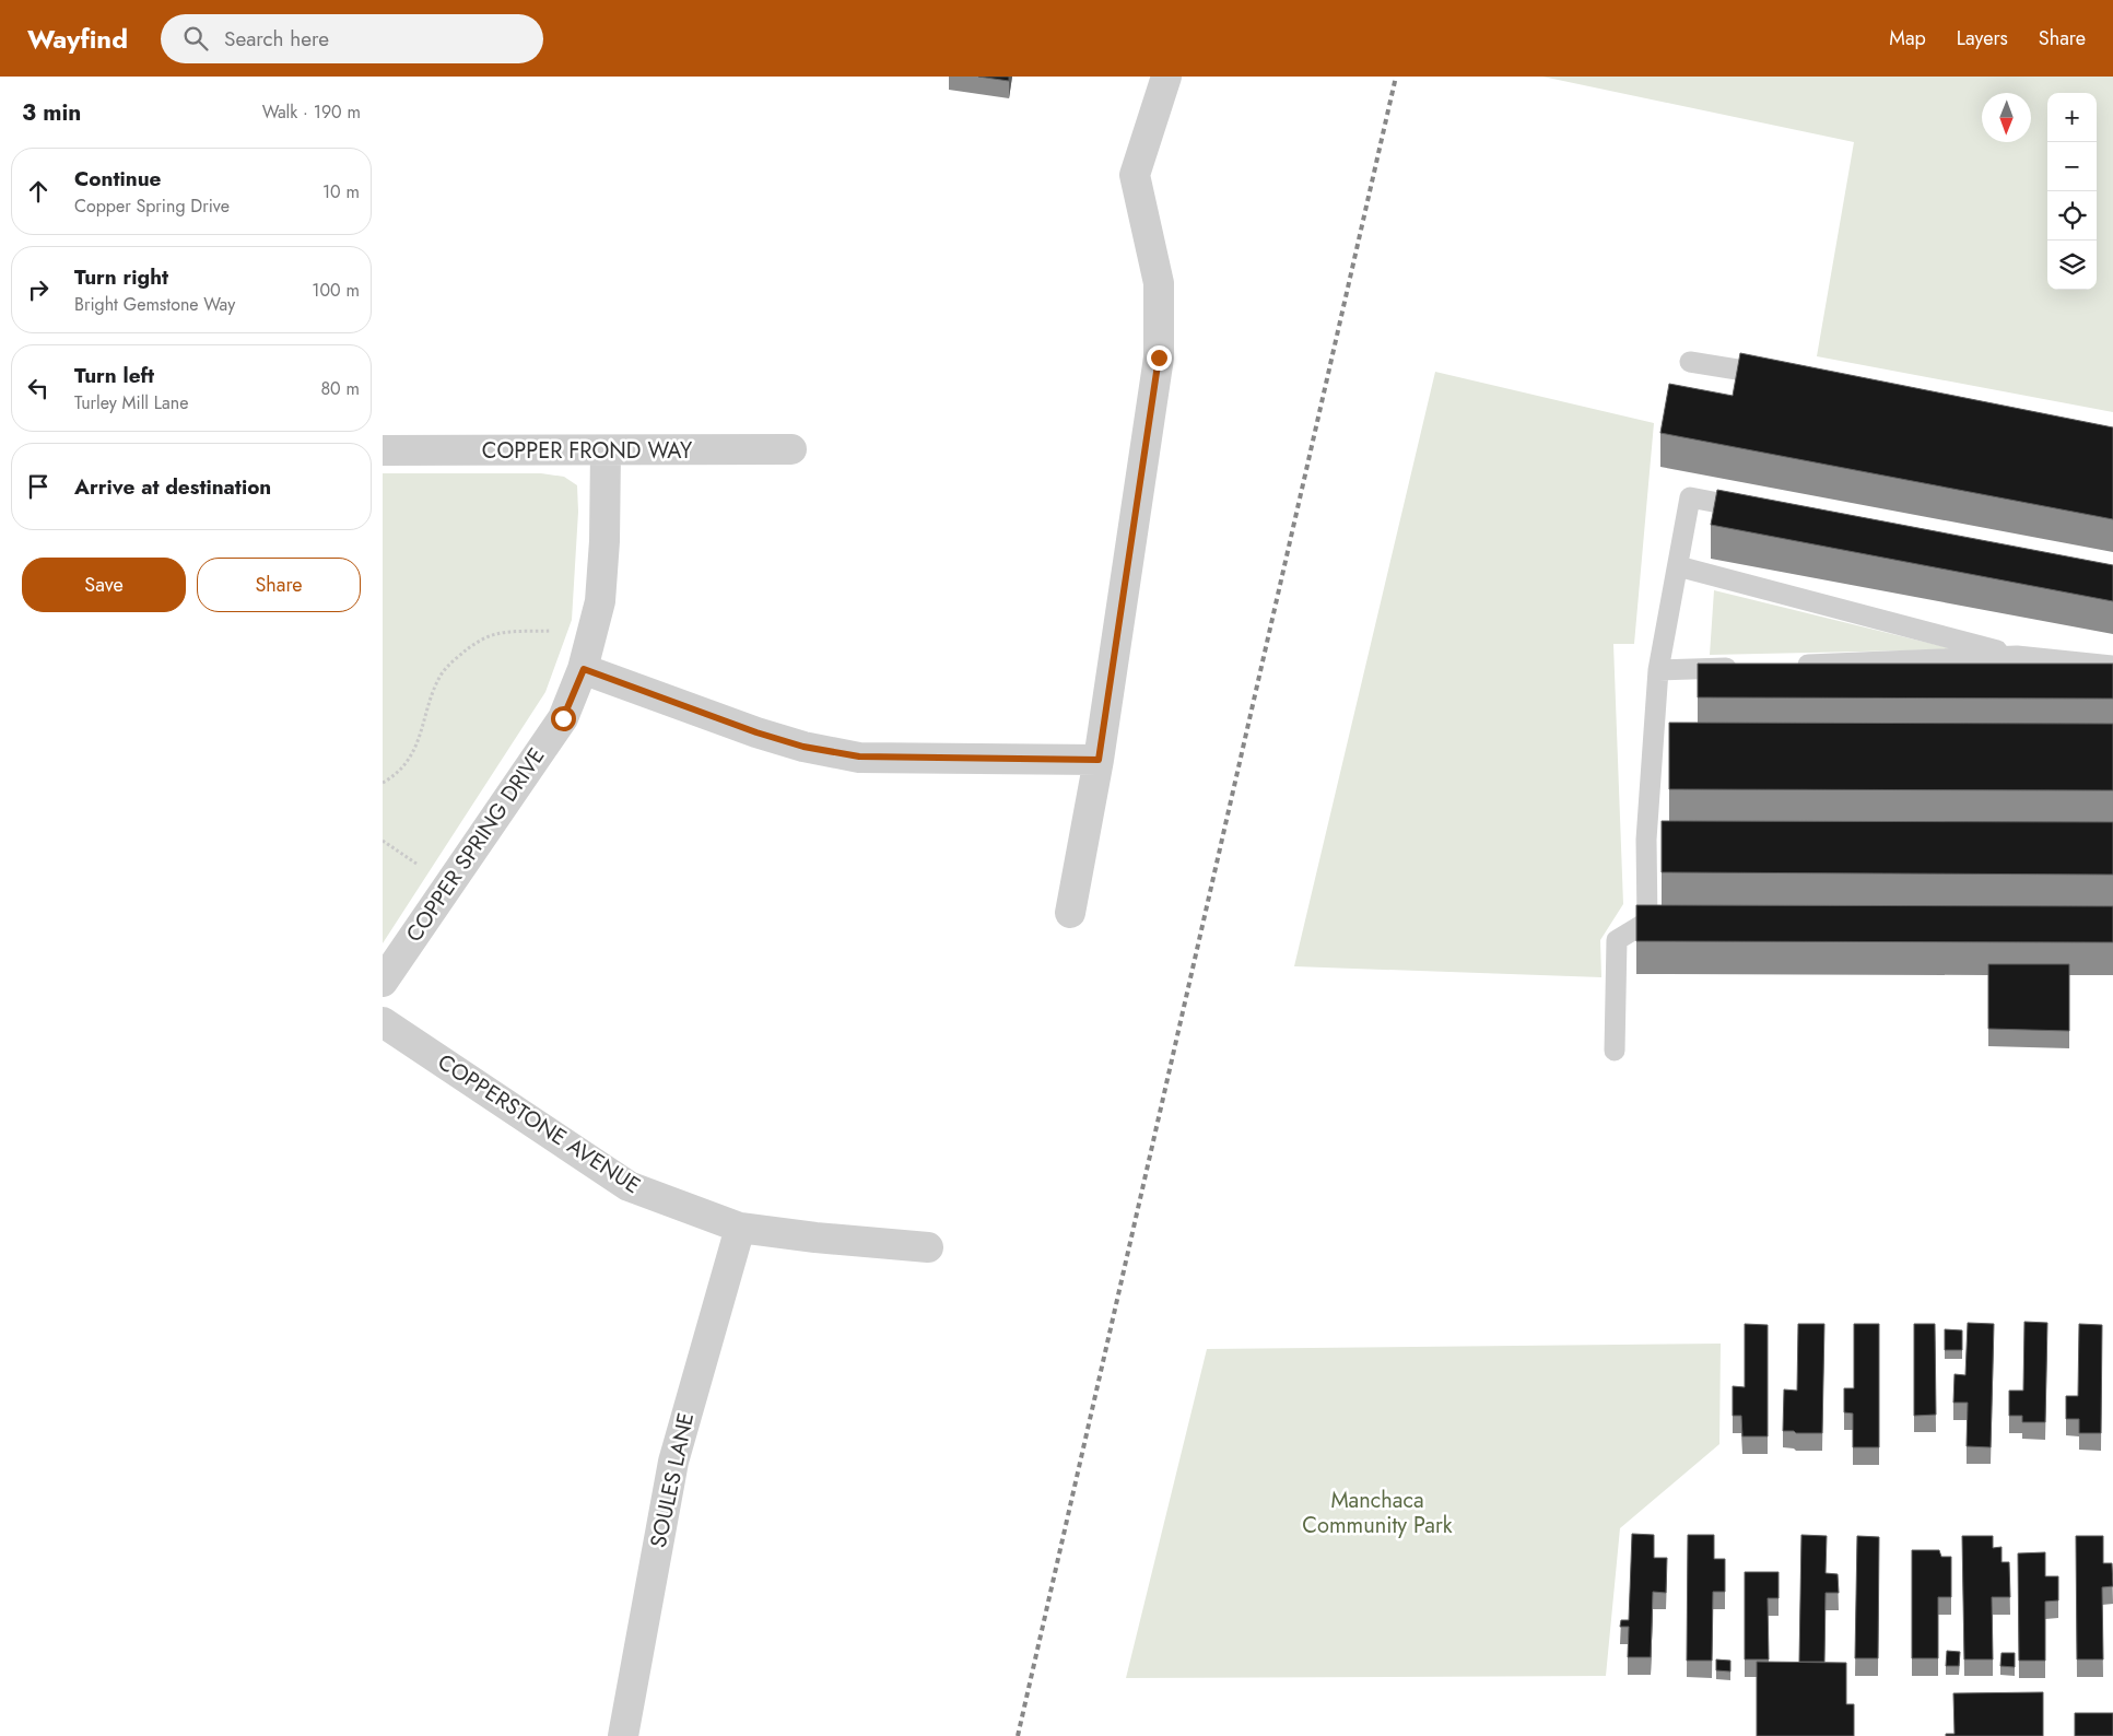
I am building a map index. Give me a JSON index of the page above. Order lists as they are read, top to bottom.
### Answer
{
  "streets": {
    "street": [
      "COPPER FROND WAY",
      "COPPER SPRING DRIVE",
      "COPPERSTONE AVENUE",
      "SOULES LANE"
    ]
  },
  "crossings": [
    ["COPPER FROND WAY", "COPPER SPRING DRIVE"],
    ["COPPERSTONE AVENUE", "SOULES LANE"]
  ],
  "parks": ["Manchaca Community Park"],
  "north": "bottom",
  "page": {
    "header": "Wayfind",
    "search": "Search here",
    "nav": ["Map", "Layers", "Share"],
    "heading": ["3 min", "Walk · 190 m"],
    "map_buttons": ["+", "−"],
    "list": [
      ["Continue", "Copper Spring Drive", "10 m"],
      ["Turn right", "Bright Gemstone Way", "100 m"],
      ["Turn left", "Turley Mill Lane", "80 m"],
      "Arrive at destination"
    ],
    "buttons": ["Save", "Share"]
  }
}
